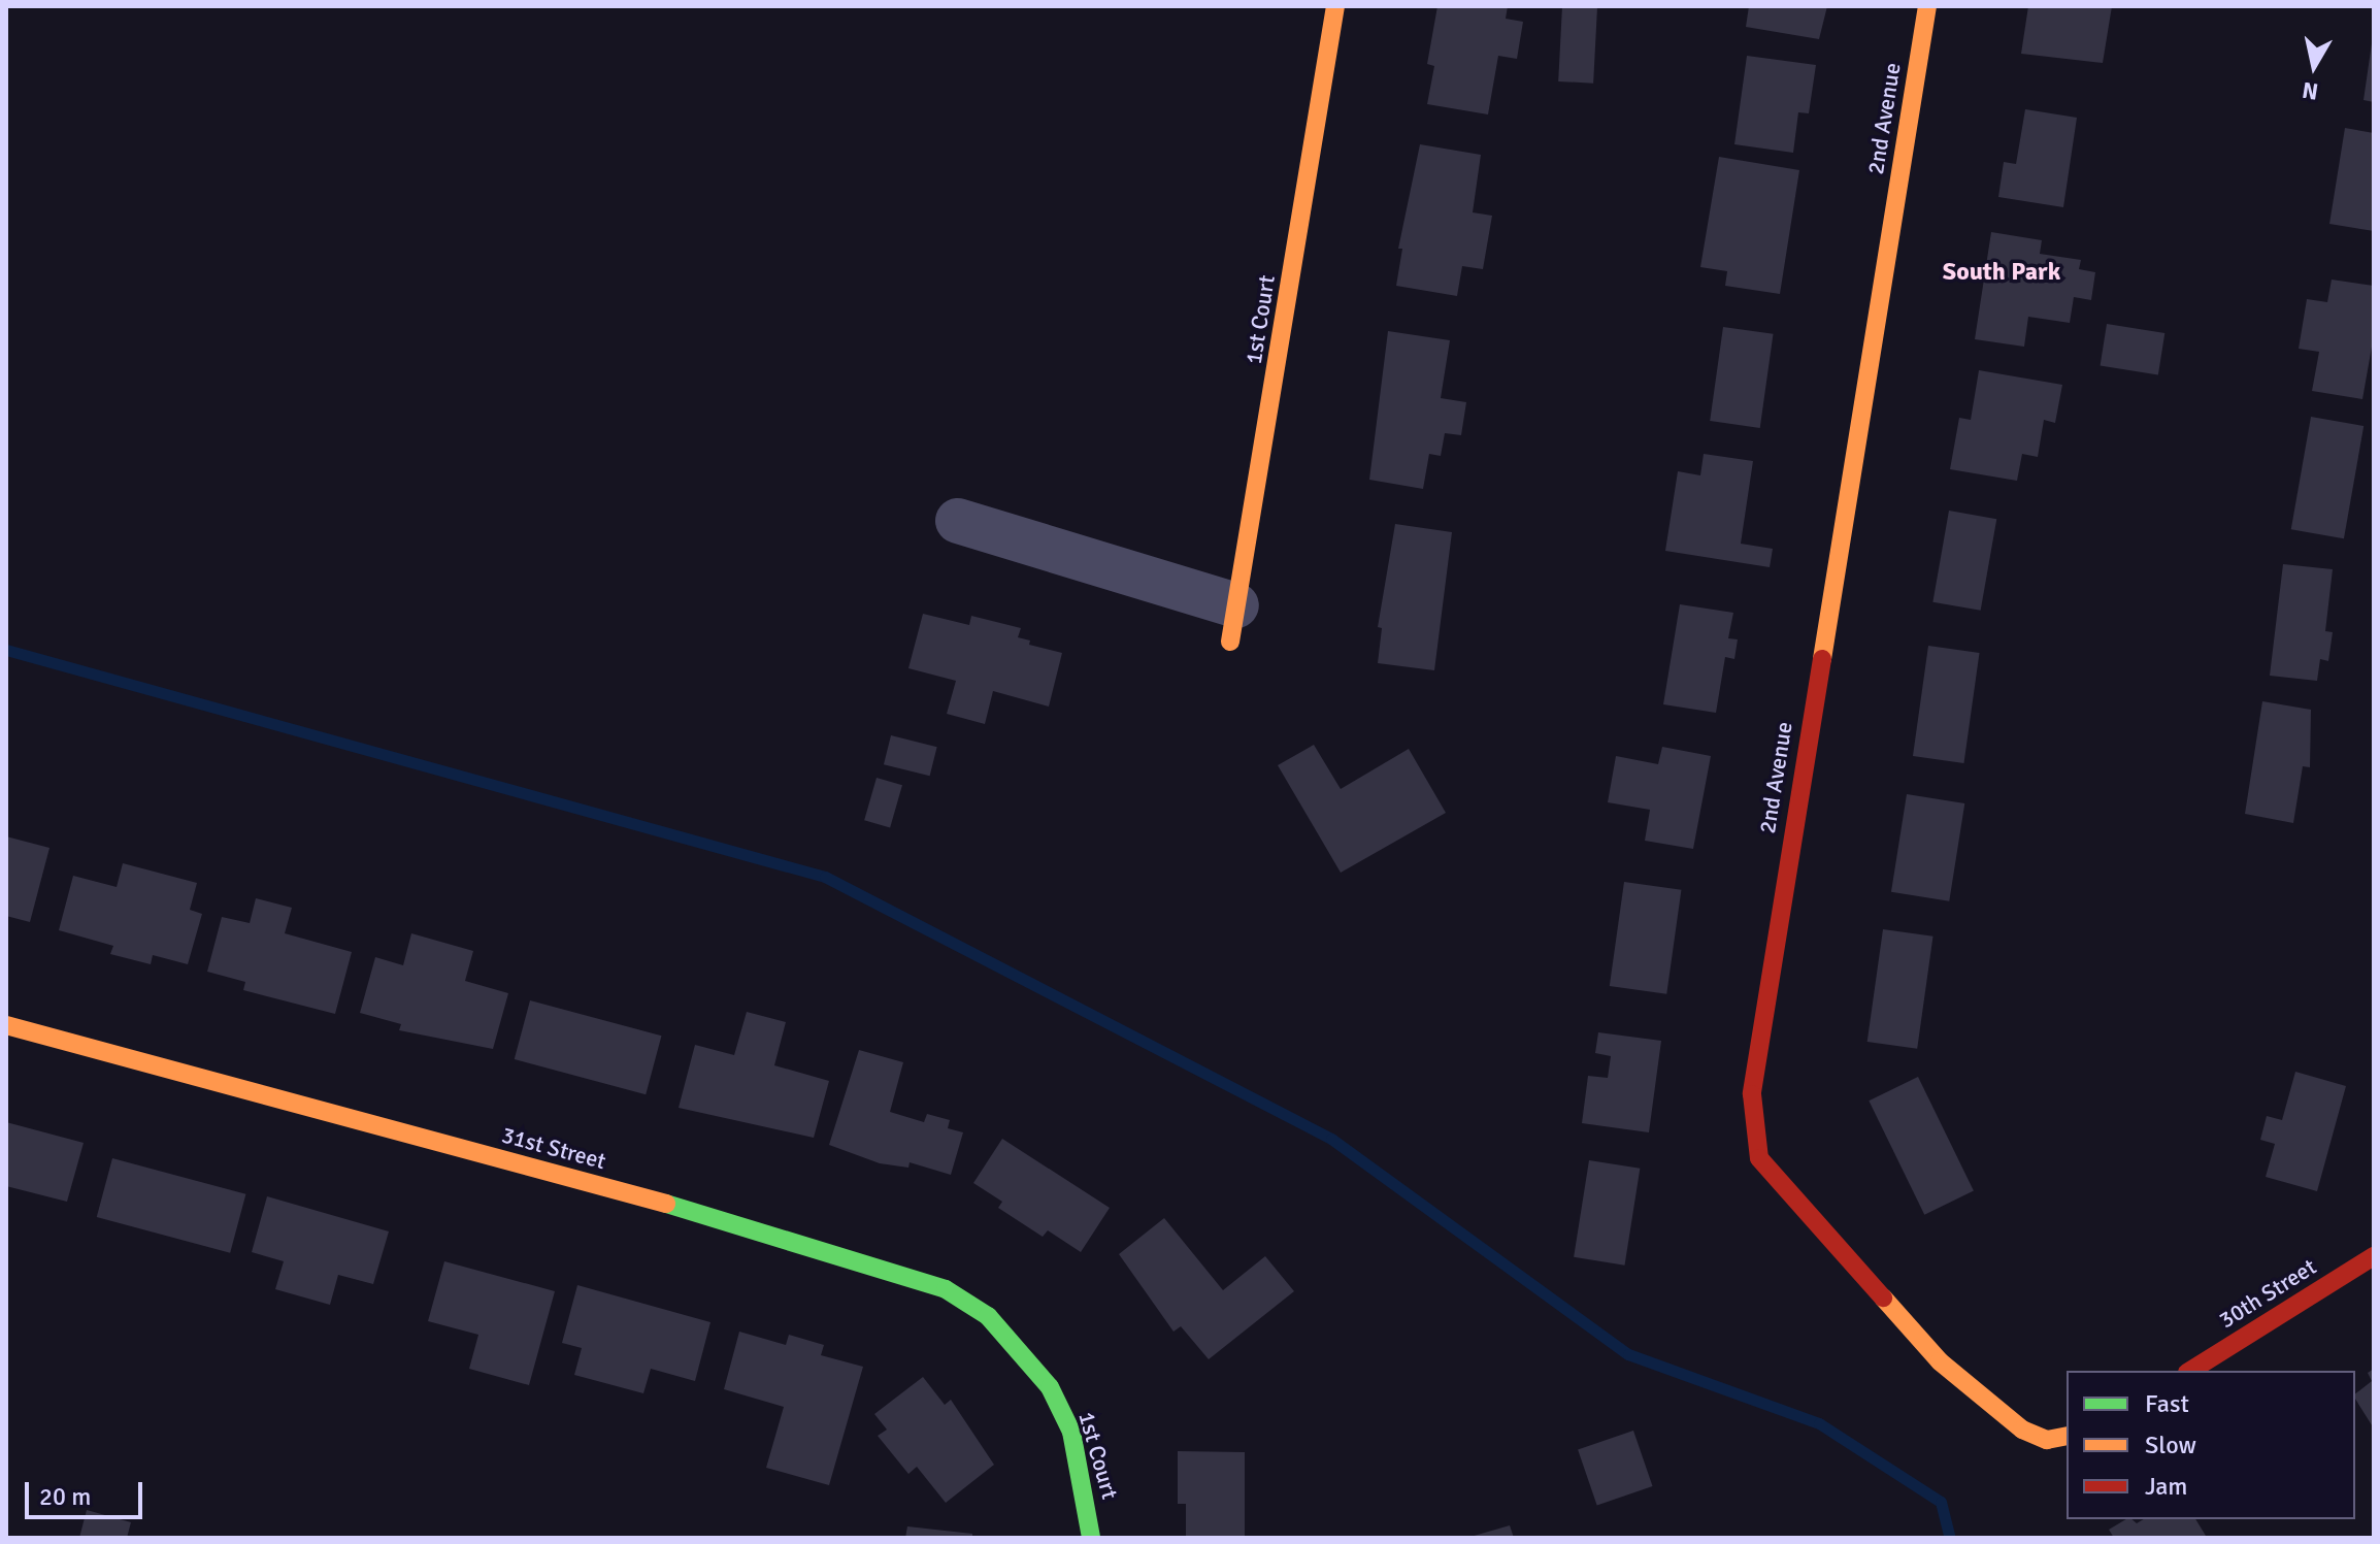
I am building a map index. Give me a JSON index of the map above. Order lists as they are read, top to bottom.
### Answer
{
  "streets": {
    "street": [
      "2nd Avenue",
      "1st Court",
      "31st Street",
      "30th Street"
    ]
  },
  "crossings": [
    ["1st Court", "31st Street"]
  ],
  "districts": ["South Park"],
  "legend": ["Fast", "Slow", "Jam"],
  "scale_bar": "20 m",
  "north": "bottom"
}
